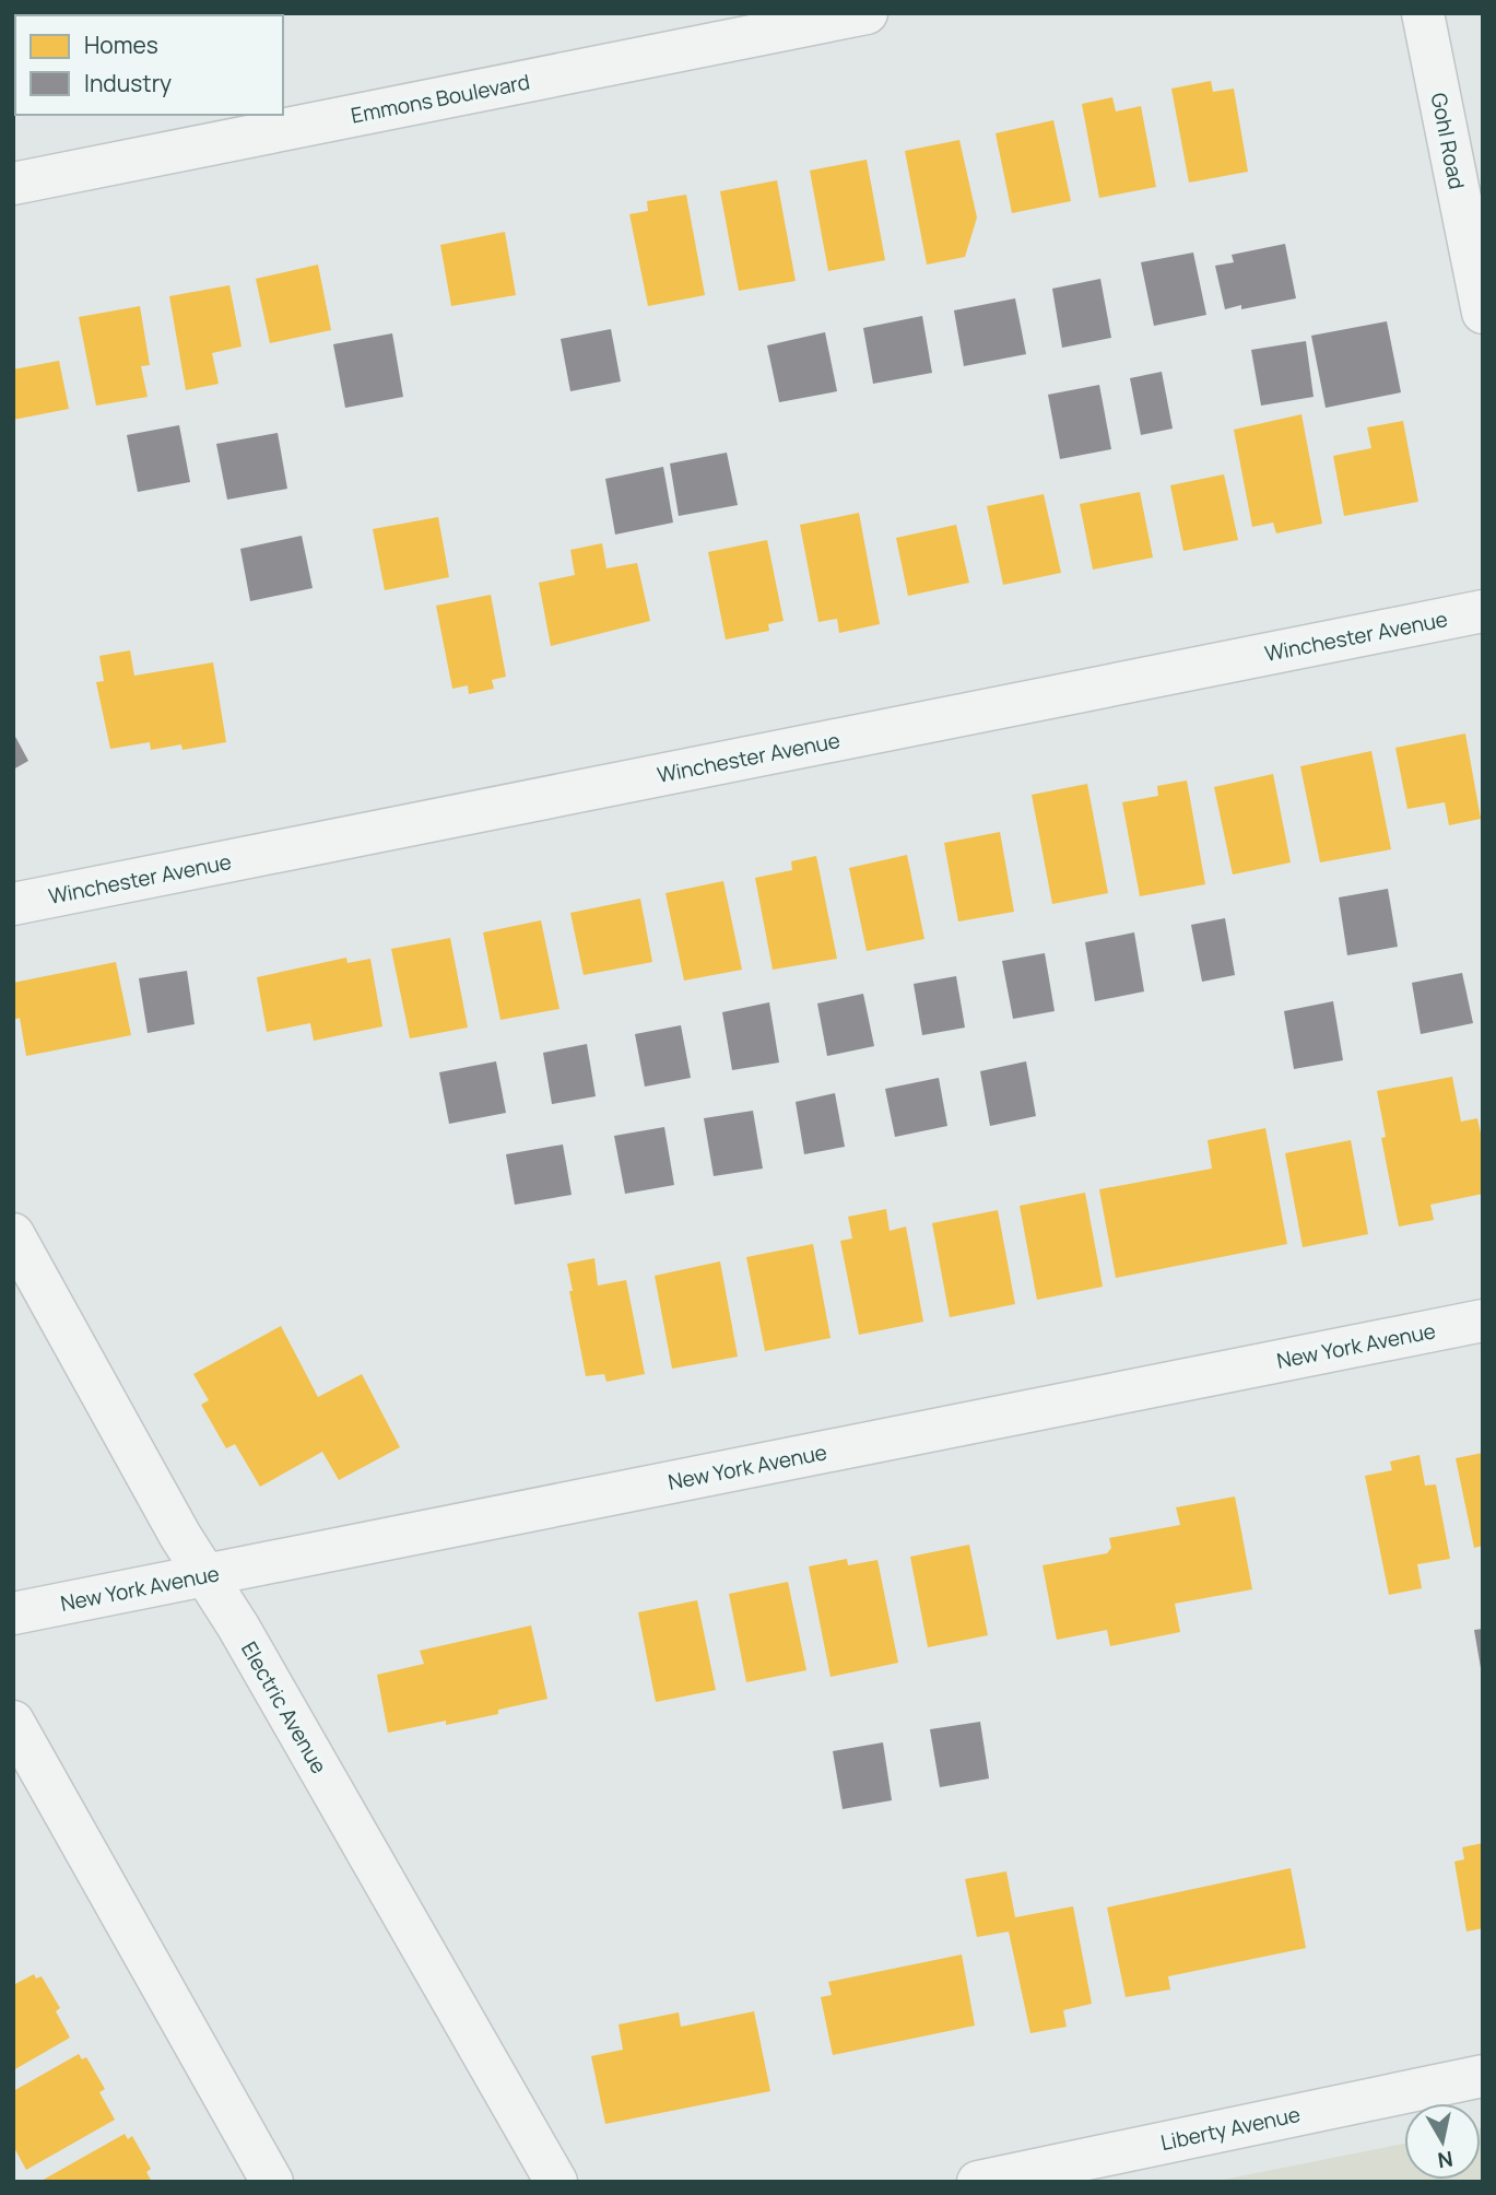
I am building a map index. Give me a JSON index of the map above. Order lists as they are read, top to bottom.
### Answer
{
  "streets": {
    "street": [
      "Emmons Boulevard",
      "Gohl Road",
      "Winchester Avenue",
      "New York Avenue",
      "Electric Avenue",
      "Liberty Avenue"
    ]
  },
  "crossings": [
    ["New York Avenue", "Electric Avenue"]
  ],
  "legend": ["Homes", "Industry"],
  "north": "bottom"
}
